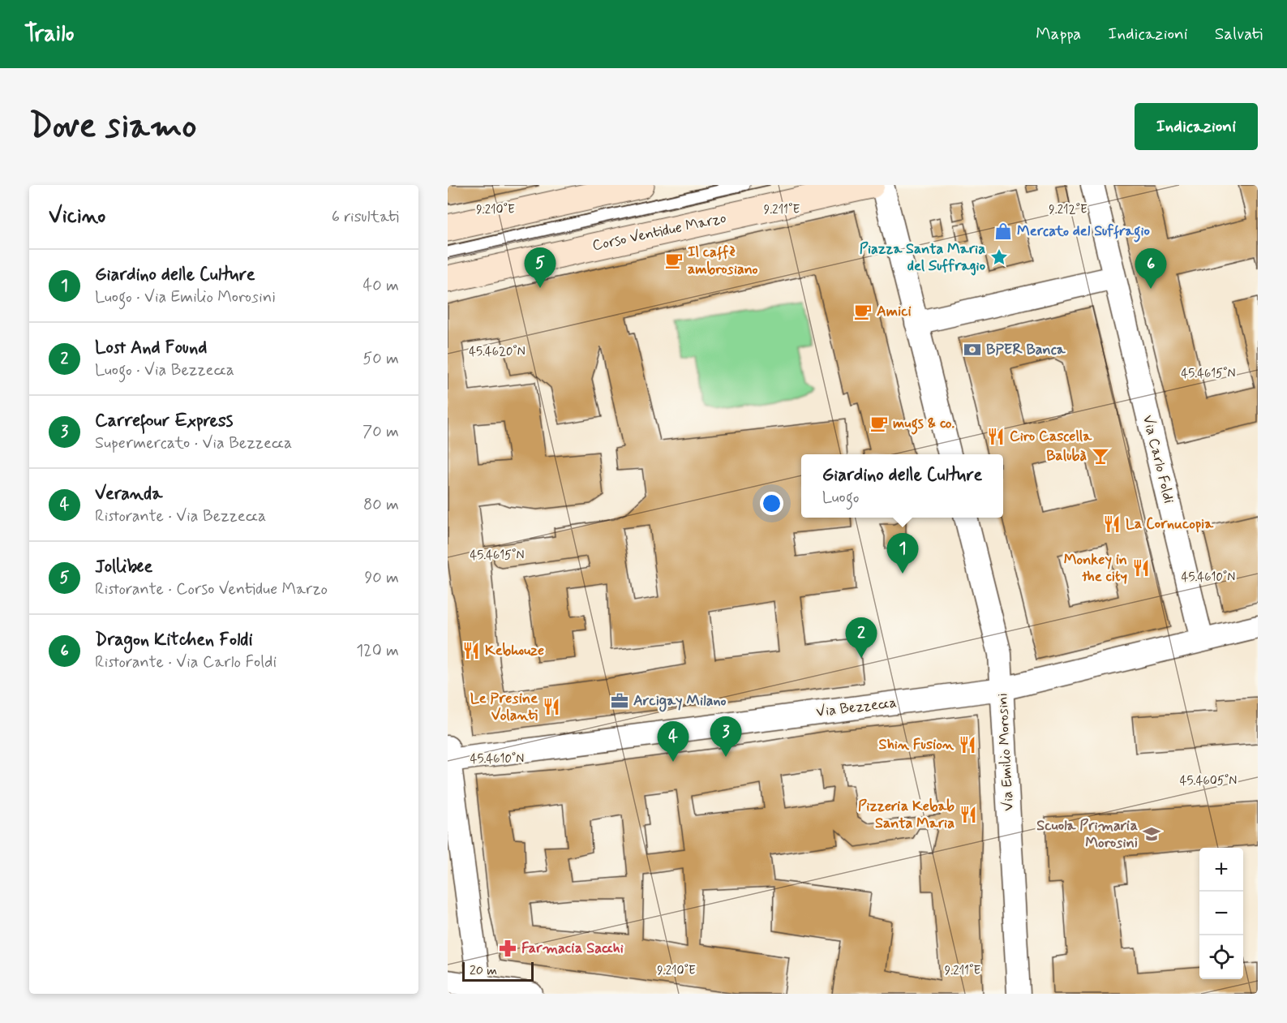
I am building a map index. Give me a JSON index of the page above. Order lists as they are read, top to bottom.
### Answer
{
  "streets": {
    "main road": ["Corso Ventidue Marzo"],
    "street": ["Via Carlo Foldi", "Via Bezzecca", "Via Emilio Morosini"]
  },
  "crossings": [
    ["Via Carlo Foldi", "Via Bezzecca"],
    ["Via Bezzecca", "Via Emilio Morosini"]
  ],
  "places": {
    "shop": ["Mercato del Suffragio"],
    "place": ["Piazza Santa Maria del Suffragio"],
    "cafe": ["Il caffè ambrosiano", "Amici", "mugs & co."],
    "bank": ["BPER Banca"],
    "restaurant": [
      "Ciro Cascella",
      "La Cornucopia",
      "Monkey in the city",
      "Kebhouze",
      "Le Presine Volanti",
      "Shin Fusion",
      "Pizzeria Kebab Santa Maria"
    ],
    "bar": ["Balubà"],
    "office": ["Arcigay Milano"],
    "school or university": ["Scuola Primaria Morosini"],
    "pharmacy": ["Farmacia Sacchi"]
  },
  "scale_bar": "20 m",
  "page": {
    "header": "Trailo",
    "nav": ["Mappa", "Indicazioni", "Salvati"],
    "buttons": "Indicazioni",
    "title": "Dove siamo",
    "heading": ["Vicino", "6 risultati"],
    "pins": [
      "5",
      "6",
      "1",
      "2",
      "3",
      "4"
    ],
    "list": [
      {
        "mark": "1",
        "name": "Giardino delle Culture",
        "note": "Luogo · Via Emilio Morosini",
        "value": "40 m"
      },
      {
        "mark": "2",
        "name": "Lost And Found",
        "note": "Luogo · Via Bezzecca",
        "value": "50 m"
      },
      {
        "mark": "3",
        "name": "Carrefour Express",
        "note": "Supermercato · Via Bezzecca",
        "value": "70 m"
      },
      {
        "mark": "4",
        "name": "Veranda",
        "note": "Ristorante · Via Bezzecca",
        "value": "80 m"
      },
      {
        "mark": "5",
        "name": "Jollibee",
        "note": "Ristorante · Corso Ventidue Marzo",
        "value": "90 m"
      },
      {
        "mark": "6",
        "name": "Dragon Kitchen Foldi",
        "note": "Ristorante · Via Carlo Foldi",
        "value": "120 m"
      }
    ],
    "popup": ["Giardino delle Culture", "Luogo"],
    "map_buttons": ["+", "−"],
    "scale": "20 m"
  },
  "coordinates": [
    "9.210°E",
    "9.211°E",
    "9.212°E",
    "45.4620°N",
    "45.4615°N",
    "45.4610°N",
    "45.4605°N"
  ]
}
